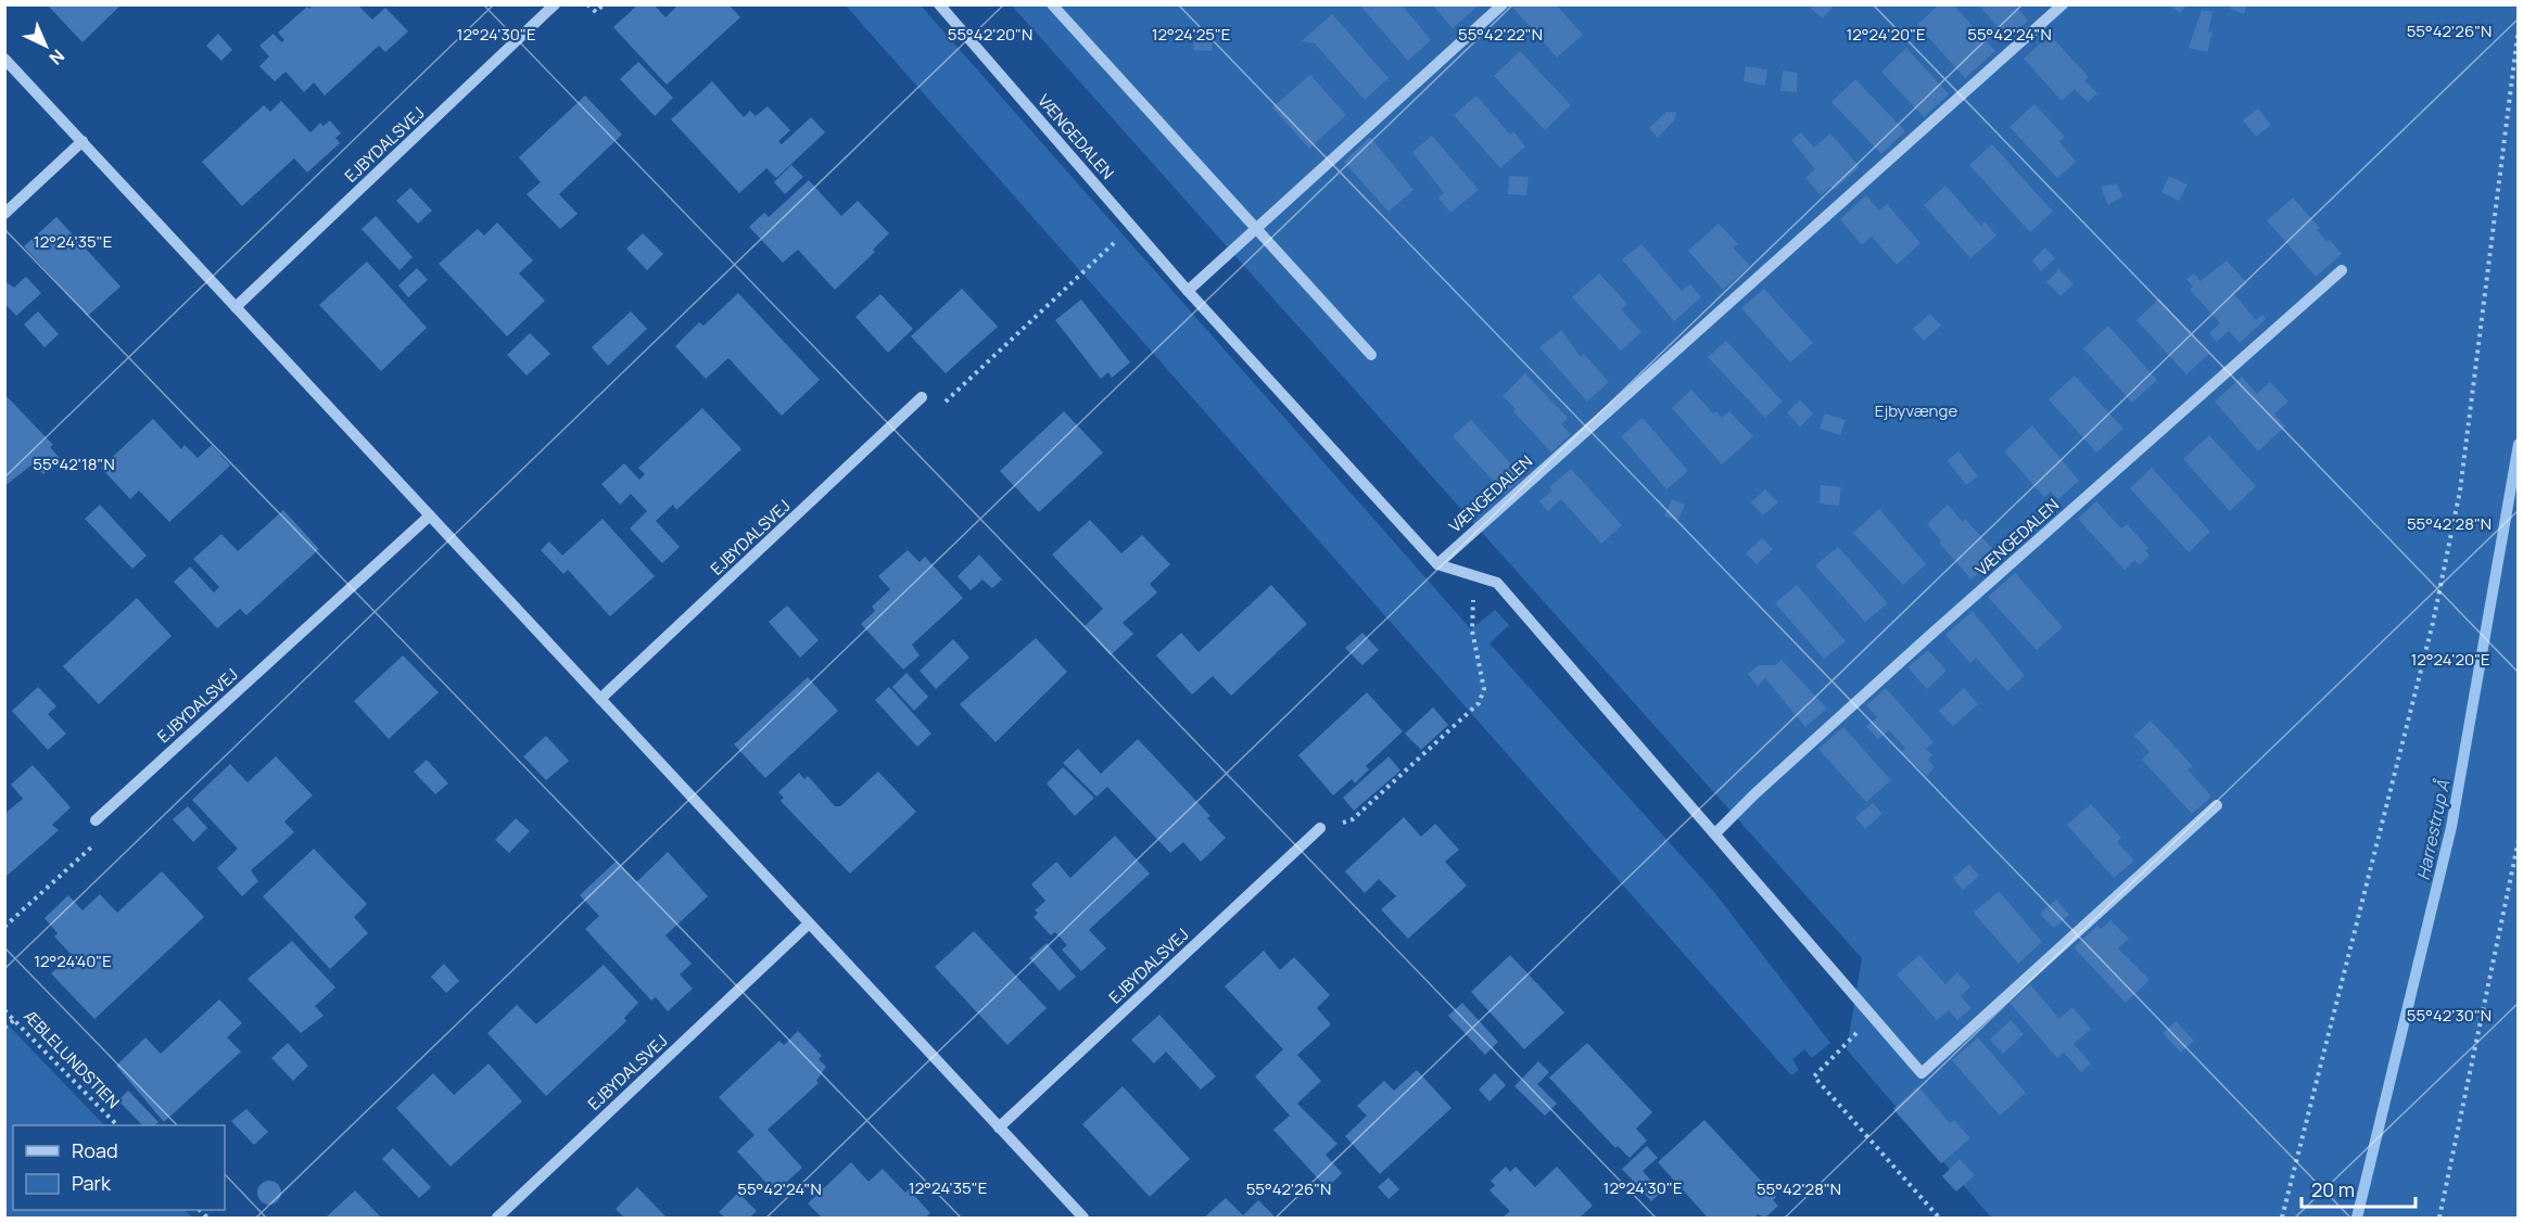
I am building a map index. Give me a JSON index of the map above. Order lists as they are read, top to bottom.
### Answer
{
  "streets": {
    "street": ["VÆNGEDALEN", "EJBYDALSVEJ"],
    "path": ["ÆBLELUNDSTIEN"]
  },
  "water": ["Harrestrup Å"],
  "parks": ["Ejbyvænge"],
  "legend": ["Road", "Park"],
  "scale_bar": "20 m",
  "north": "bottom right",
  "coordinates": [
    "55°42'26\"N",
    "55°42'20\"N",
    "55°42'22\"N",
    "55°42'24\"N",
    "12°24'30\"E",
    "12°24'25\"E",
    "12°24'20\"E",
    "12°24'35\"E",
    "55°42'18\"N",
    "55°42'28\"N",
    "12°24'40\"E",
    "55°42'30\"N"
  ]
}
